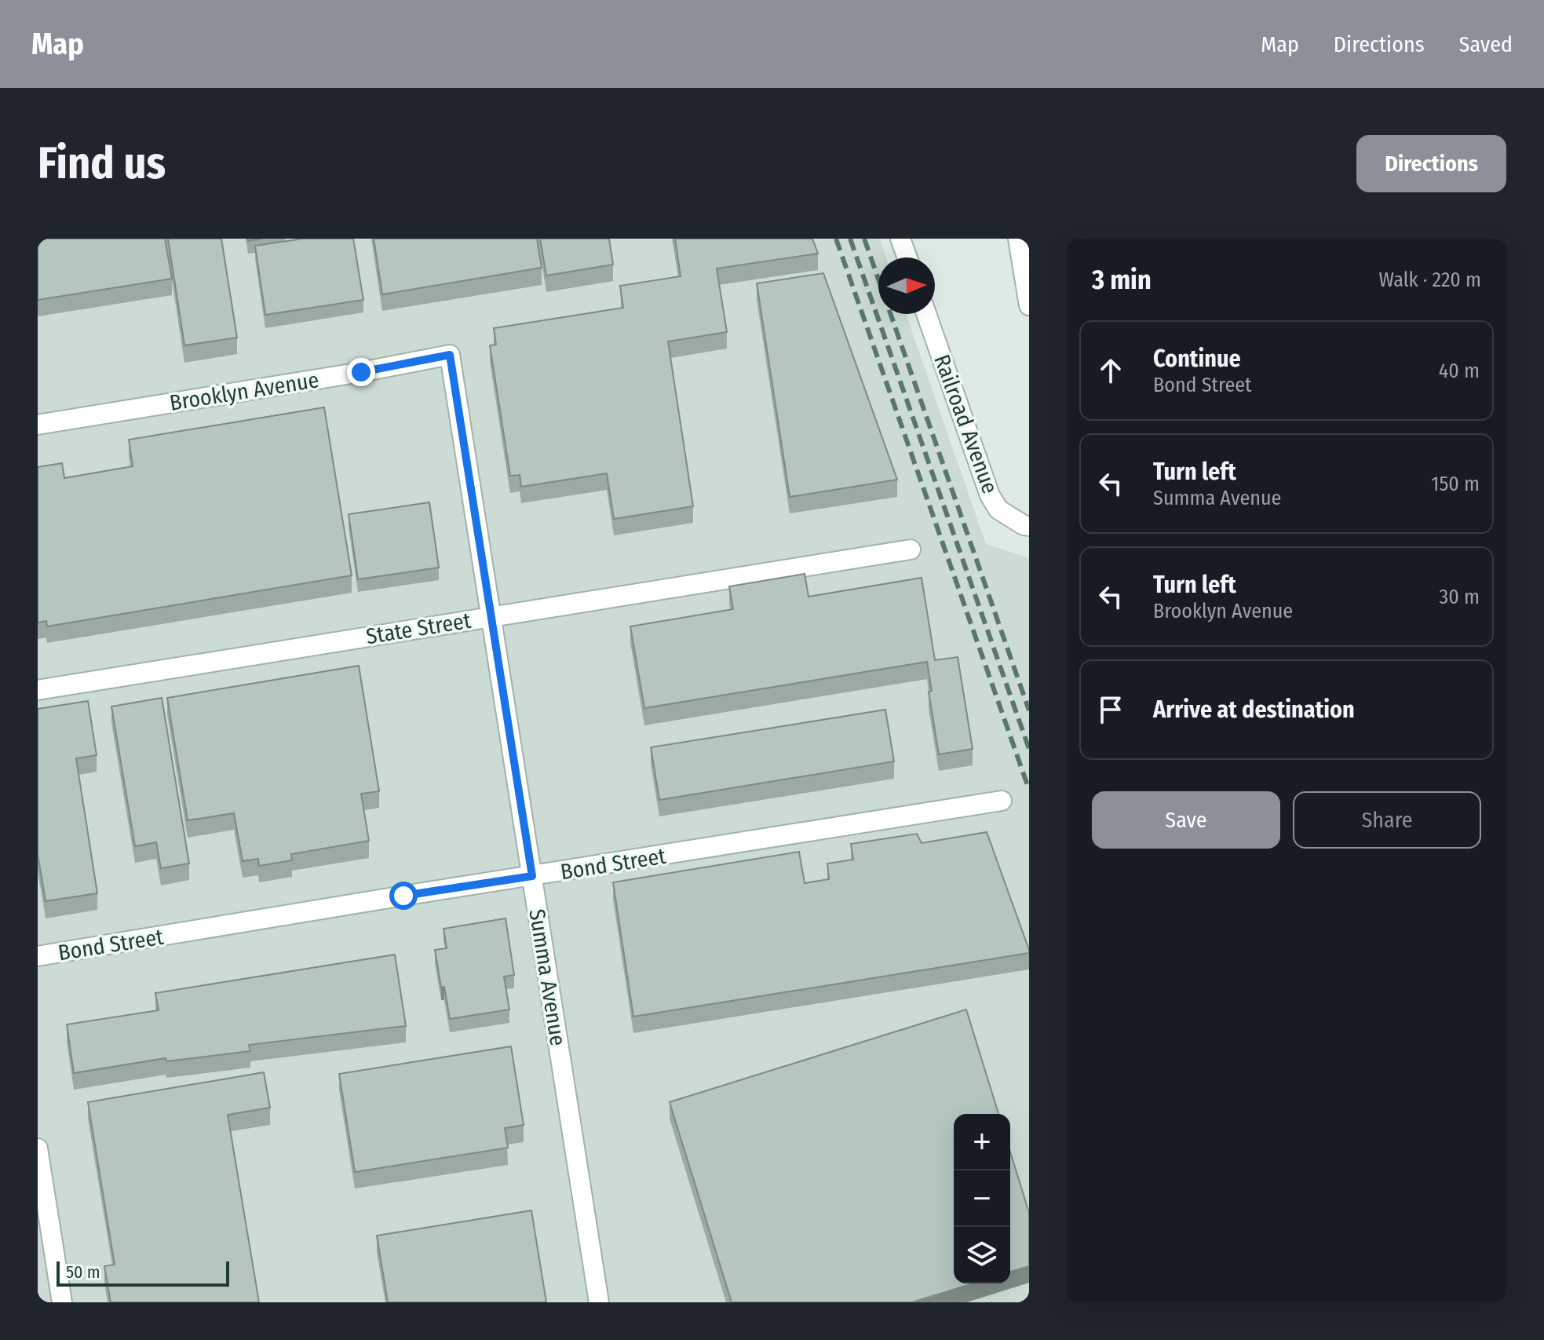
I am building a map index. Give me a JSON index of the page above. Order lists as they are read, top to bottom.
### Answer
{
  "streets": {
    "street": [
      "Brooklyn Avenue",
      "Railroad Avenue",
      "State Street",
      "Bond Street",
      "Summa Avenue"
    ]
  },
  "crossings": [
    ["Brooklyn Avenue", "Summa Avenue"],
    ["State Street", "Summa Avenue"],
    ["Bond Street", "Summa Avenue"]
  ],
  "scale_bar": "50 m",
  "north": "right",
  "page": {
    "header": "Map",
    "nav": ["Map", "Directions", "Saved"],
    "buttons": [
      "Directions",
      ["Save", "Share"]
    ],
    "title": "Find us",
    "heading": ["3 min", "Walk · 220 m"],
    "list": [
      ["Continue", "Bond Street", "40 m"],
      ["Turn left", "Summa Avenue", "150 m"],
      ["Turn left", "Brooklyn Avenue", "30 m"],
      "Arrive at destination"
    ],
    "map_buttons": ["+", "−"],
    "scale": "50 m"
  }
}
